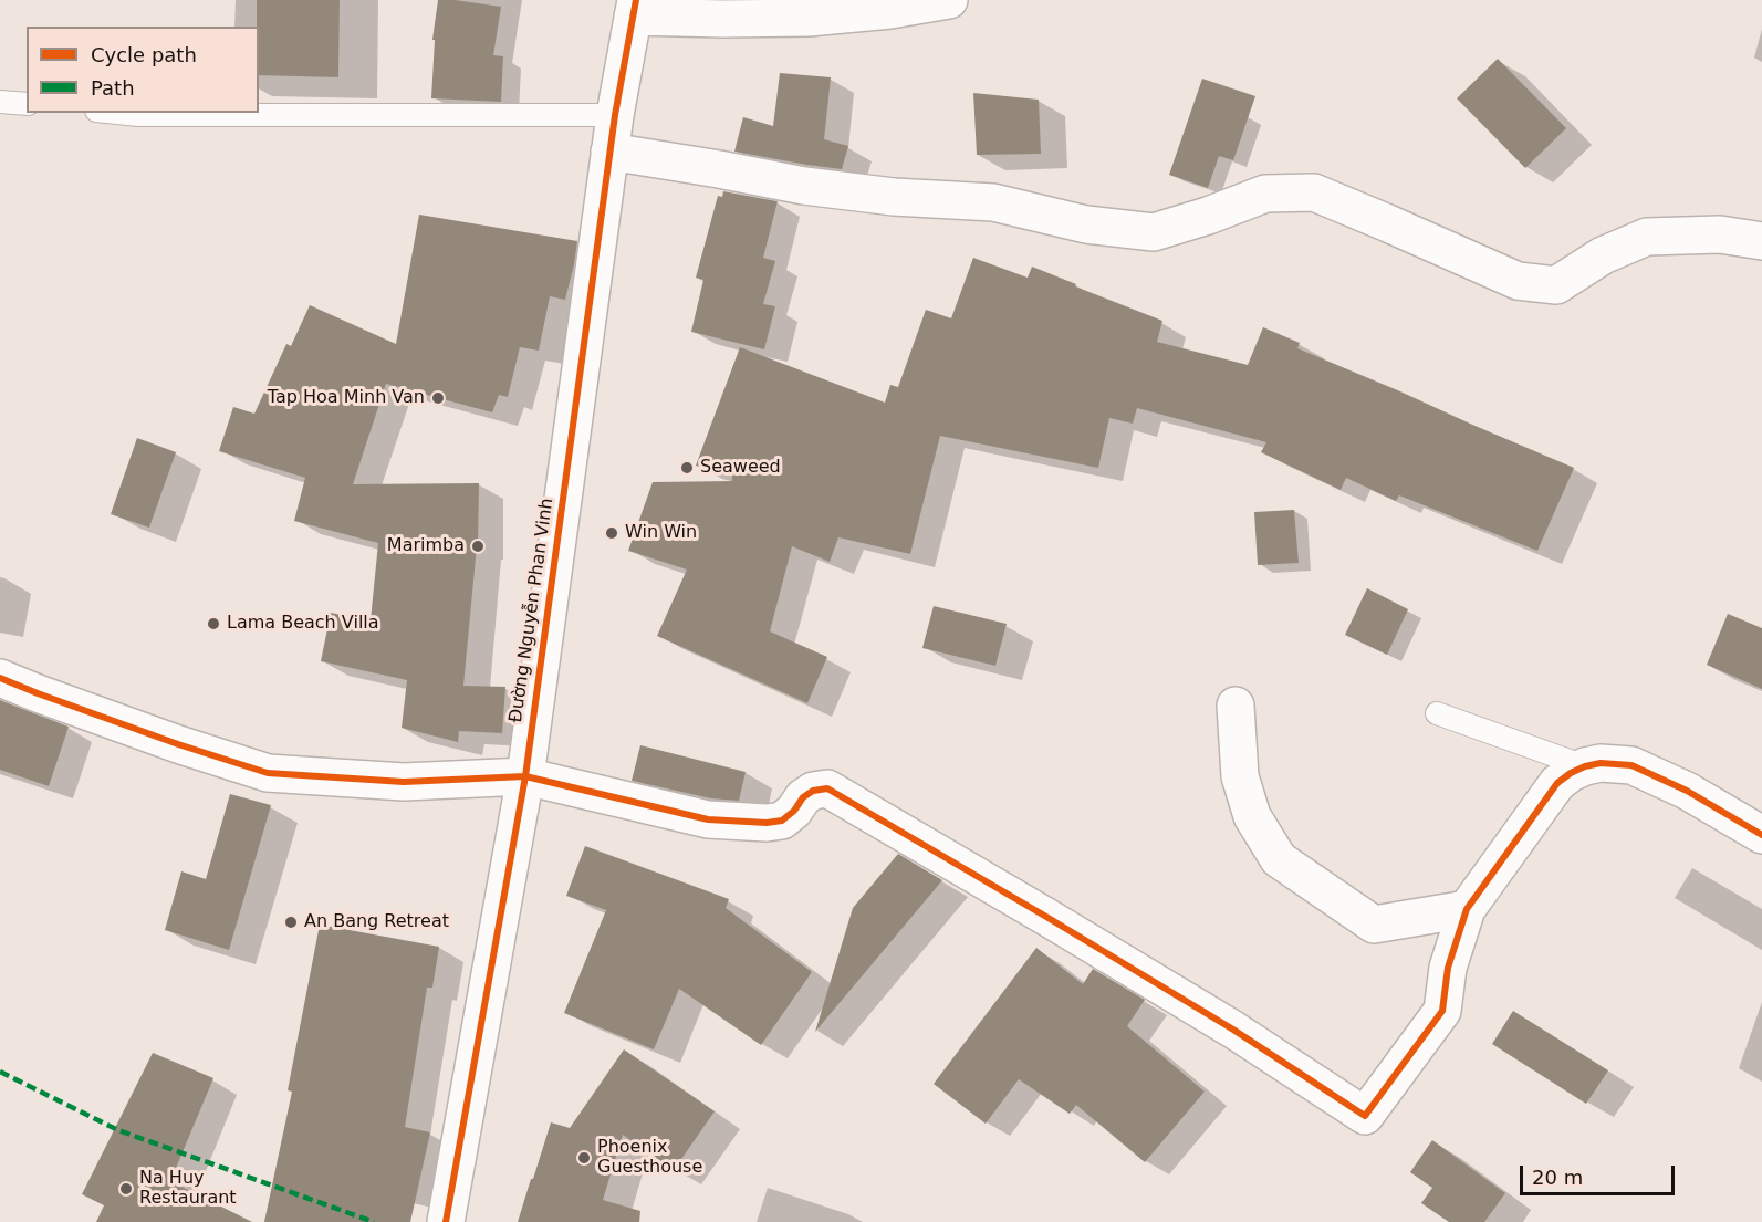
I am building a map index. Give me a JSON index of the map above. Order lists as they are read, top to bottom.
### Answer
{
  "streets": {
    "street": ["Đường Nguyễn Phan Vinh"]
  },
  "places": [
    "Tap Hoa Minh Van",
    "Seaweed",
    "Win Win",
    "Marimba",
    "Lama Beach Villa",
    "An Bang Retreat",
    "Phoenix Guesthouse",
    "Na Huy Restaurant"
  ],
  "legend": ["Cycle path", "Path"],
  "scale_bar": "20 m"
}
